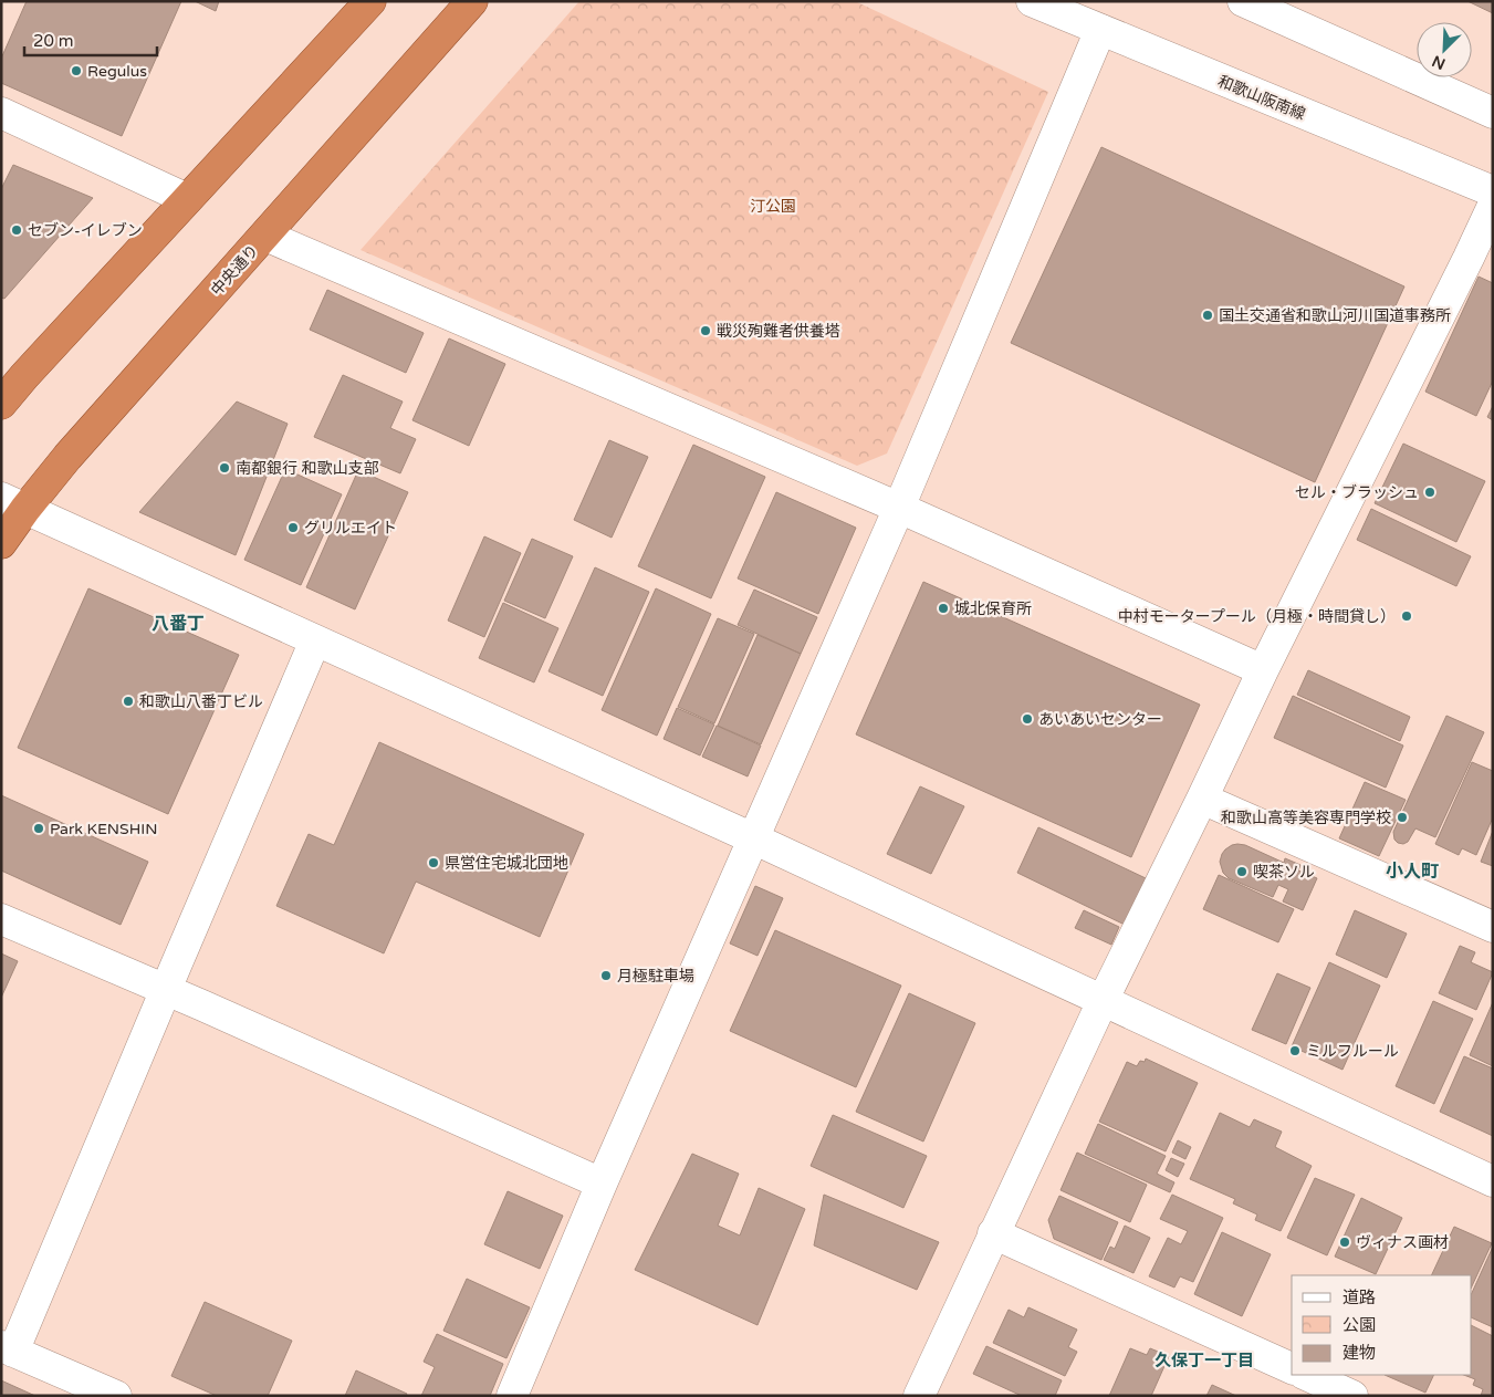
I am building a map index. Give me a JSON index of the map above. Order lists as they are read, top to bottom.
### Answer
{
  "streets": {
    "highway": ["中央通り"],
    "street": ["和歌山阪南線"]
  },
  "districts": ["八番丁", "小人町", "久保丁一丁目"],
  "parks": ["汀公園"],
  "places": [
    "Regulus",
    "セブン-イレブン",
    "国土交通省和歌山河川国道事務所",
    "戦災殉難者供養塔",
    "南都銀行 和歌山支部",
    "セル・ブラッシュ",
    "グリルエイト",
    "城北保育所",
    "中村モータープール（月極・時間貸し）",
    "和歌山八番丁ビル",
    "あいあいセンター",
    "和歌山高等美容専門学校",
    "Park KENSHIN",
    "県営住宅城北団地",
    "喫茶ソル",
    "月極駐車場",
    "ミルフルール",
    "ヴィナス画材"
  ],
  "legend": ["道路", "公園", "建物"],
  "scale_bar": "20 m",
  "north": "bottom left"
}
